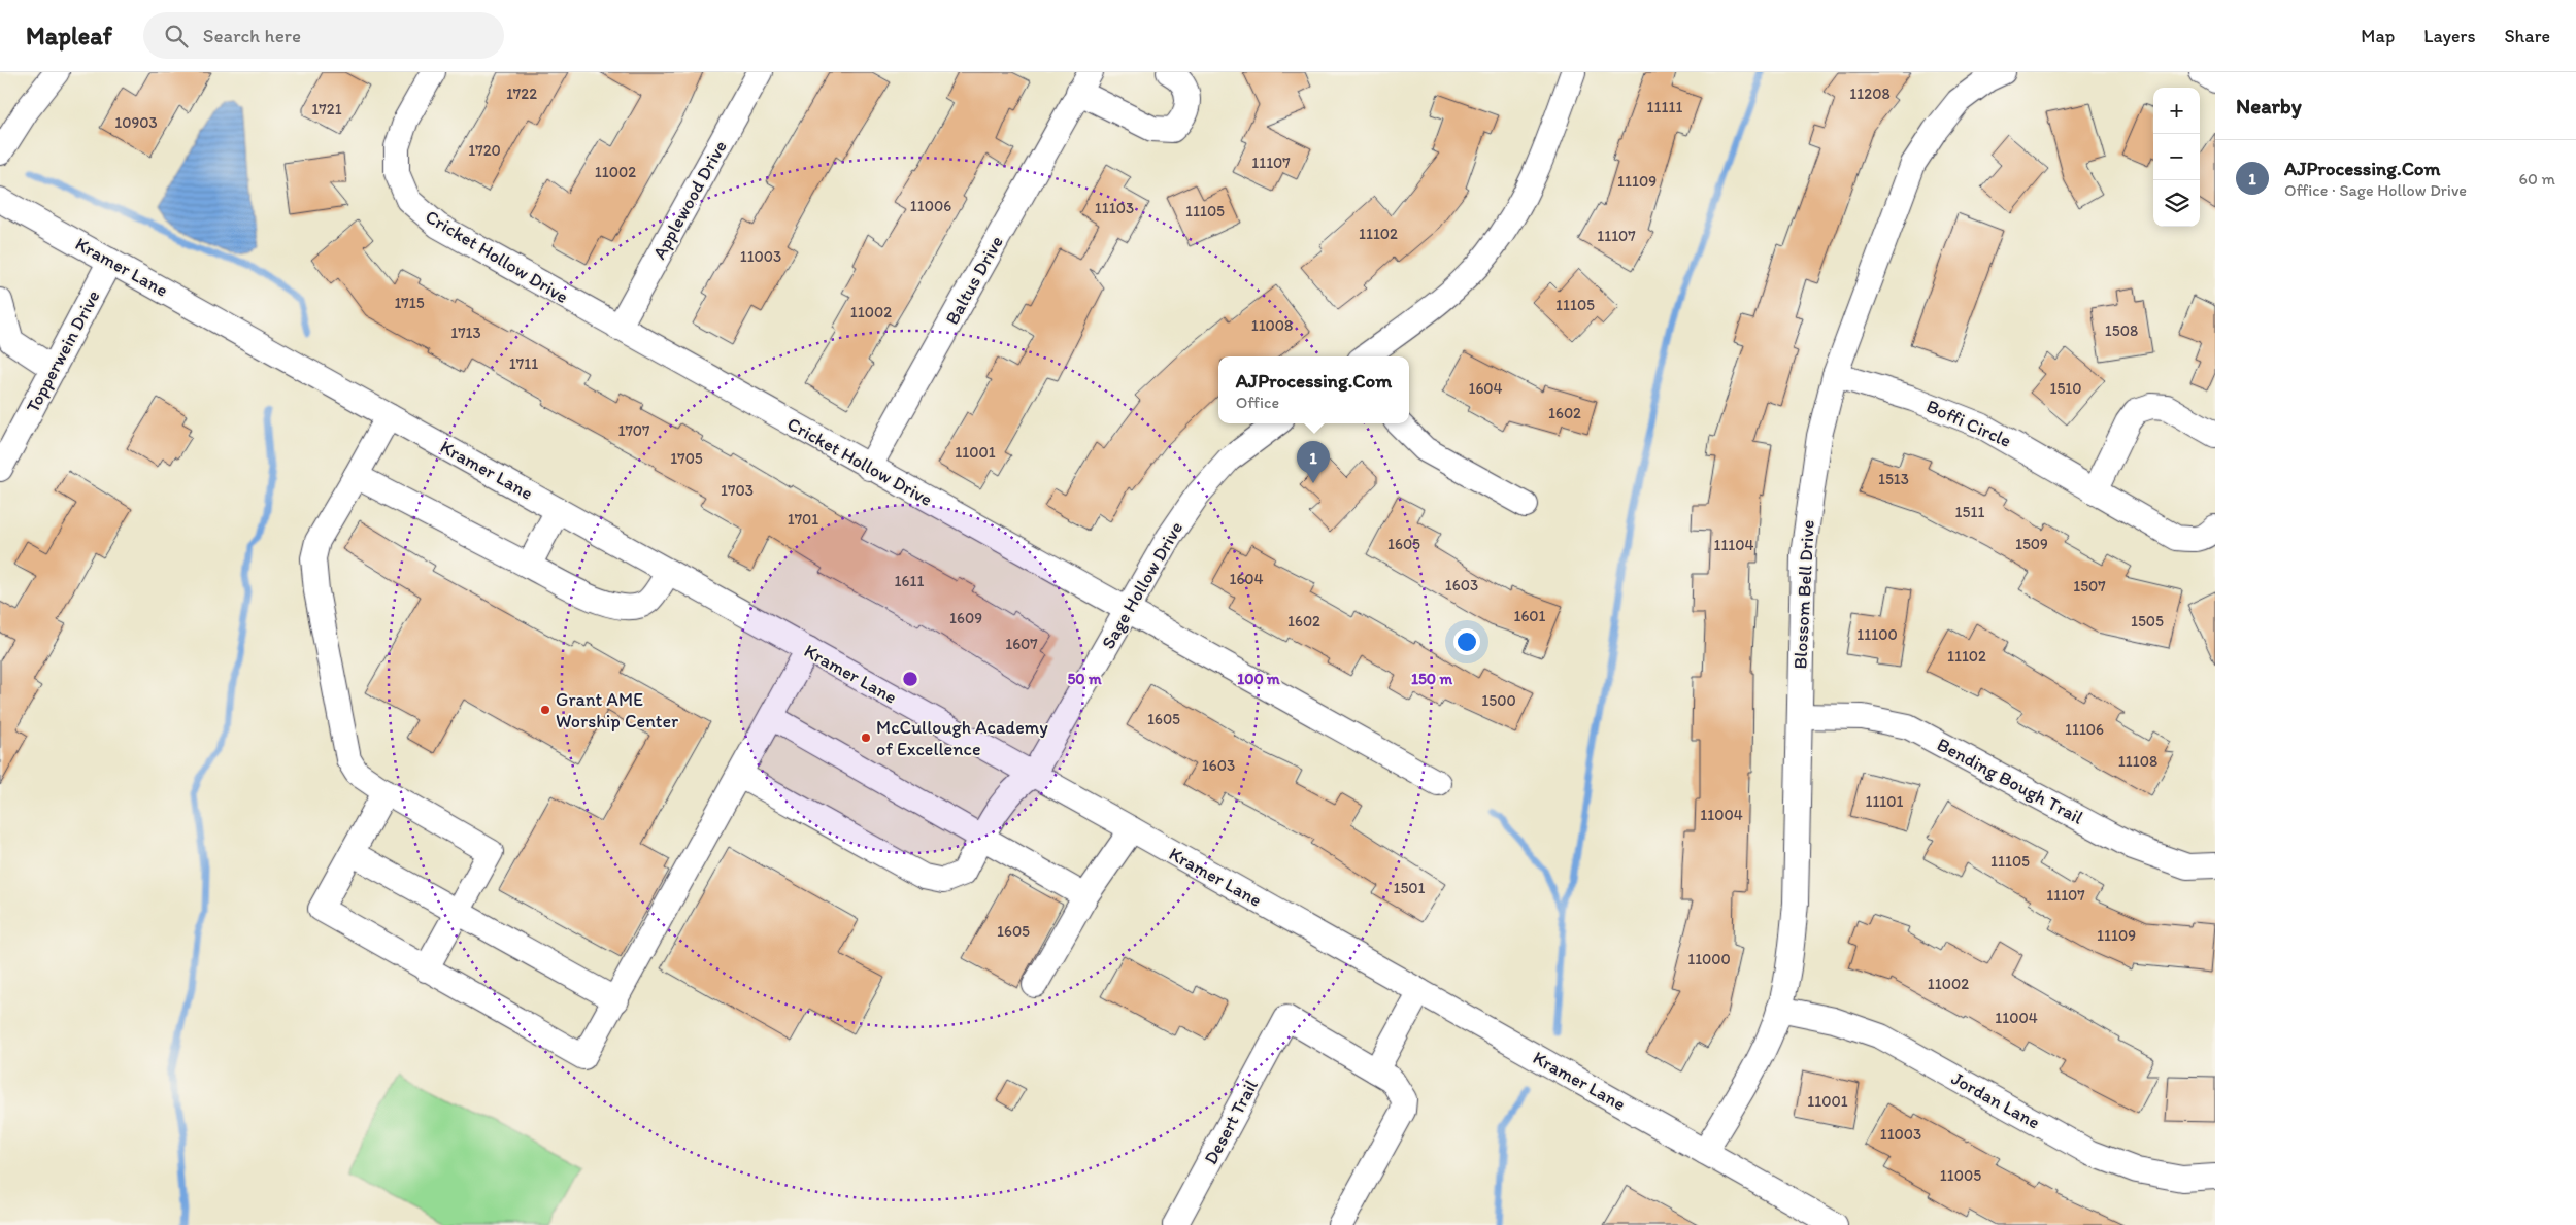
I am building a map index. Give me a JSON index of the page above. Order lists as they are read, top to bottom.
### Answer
{
  "streets": {
    "street": [
      "Applewood Drive",
      "Cricket Hollow Drive",
      "Kramer Lane",
      "Baltus Drive",
      "Topperwein Drive",
      "Boffi Circle",
      "Sage Hollow Drive",
      "Blossom Bell Drive",
      "Bending Bough Trail",
      "Jordan Lane",
      "Desert Trail"
    ]
  },
  "crossings": [
    ["Applewood Drive", "Cricket Hollow Drive"],
    ["Cricket Hollow Drive", "Baltus Drive"],
    ["Cricket Hollow Drive", "Sage Hollow Drive"],
    ["Kramer Lane", "Topperwein Drive"],
    ["Kramer Lane", "Sage Hollow Drive"],
    ["Kramer Lane", "Blossom Bell Drive"],
    ["Boffi Circle", "Blossom Bell Drive"],
    ["Blossom Bell Drive", "Bending Bough Trail"],
    ["Blossom Bell Drive", "Jordan Lane"]
  ],
  "places": ["Grant AME Worship Center", "McCullough Academy of Excellence"],
  "house_numbers": [
    "1722",
    "11208",
    "11111",
    "1721",
    "10903",
    "1720",
    "11107",
    "11002",
    "11109",
    "11006",
    "11103",
    "11105",
    "11102",
    "11107",
    "11003",
    "1715",
    "11105",
    "11002",
    "11008",
    "1508",
    "1713",
    "1711",
    "1604",
    "1510",
    "1602",
    "1707",
    "11001",
    "1705",
    "1513",
    "1703",
    "1511",
    "1701",
    "1605",
    "1509",
    "11104",
    "1604",
    "1611",
    "1603",
    "1507",
    "1601",
    "1609",
    "1602",
    "1505",
    "11100",
    "1607",
    "11102",
    "1500",
    "1605",
    "11106",
    "11108",
    "1603",
    "11101",
    "11004",
    "11105",
    "1501",
    "11107",
    "1605",
    "11109",
    "11000",
    "11002",
    "11004",
    "11001",
    "11003",
    "11005"
  ],
  "page": {
    "header": "Mapleaf",
    "search": "Search here",
    "nav": ["Map", "Layers", "Share"],
    "heading": "Nearby",
    "map_buttons": ["+", "−"],
    "list": [
      {
        "mark": "1",
        "name": "AJProcessing.Com",
        "note": "Office · Sage Hollow Drive",
        "value": "60 m"
      }
    ],
    "popup": ["AJProcessing.Com", "Office"],
    "pins": "1"
  },
  "rings": ["50 m", "100 m", "150 m"]
}
